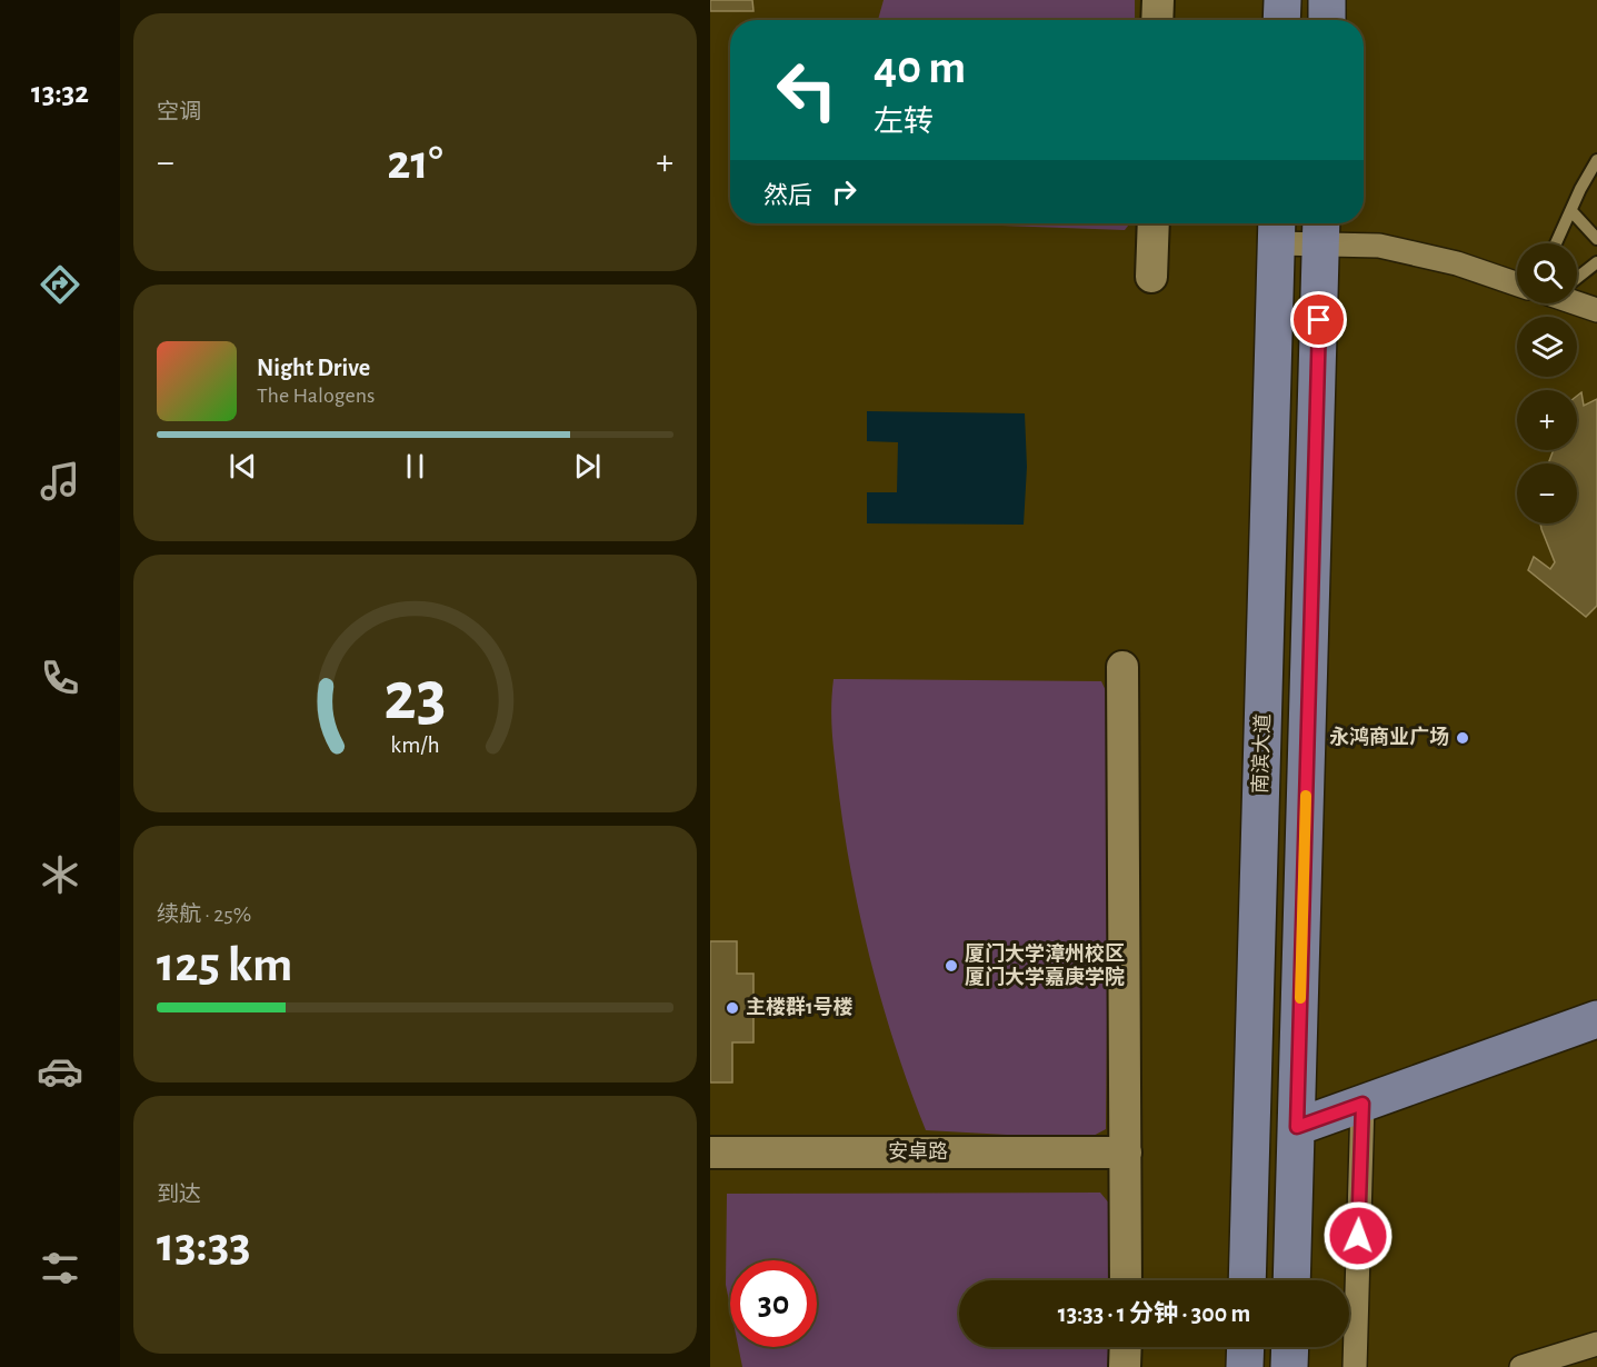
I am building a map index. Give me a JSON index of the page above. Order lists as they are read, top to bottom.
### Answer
{
  "streets": {
    "main road": ["南滨大道"],
    "street": ["安卓路"]
  },
  "places": ["永鸿商业广场", "厦门大学漳州校区 厦门大学嘉庚学院", "主楼群1号楼"],
  "page": {
    "tabs": "13:32",
    "tile": [
      "空调",
      ["续航 · 25%", "125 km"],
      ["到达", "13:33"]
    ],
    "turn": ["40 m", "左转"],
    "heat": ["−", "21°", "+"],
    "then": "然后",
    "map_buttons": ["+", "−"],
    "song": ["Night Drive", "The Halogens"],
    "limit": "30",
    "trip": "13:33 · 1 分钟 · 300 m",
    "gauge": ["23", "km/h"]
  }
}
